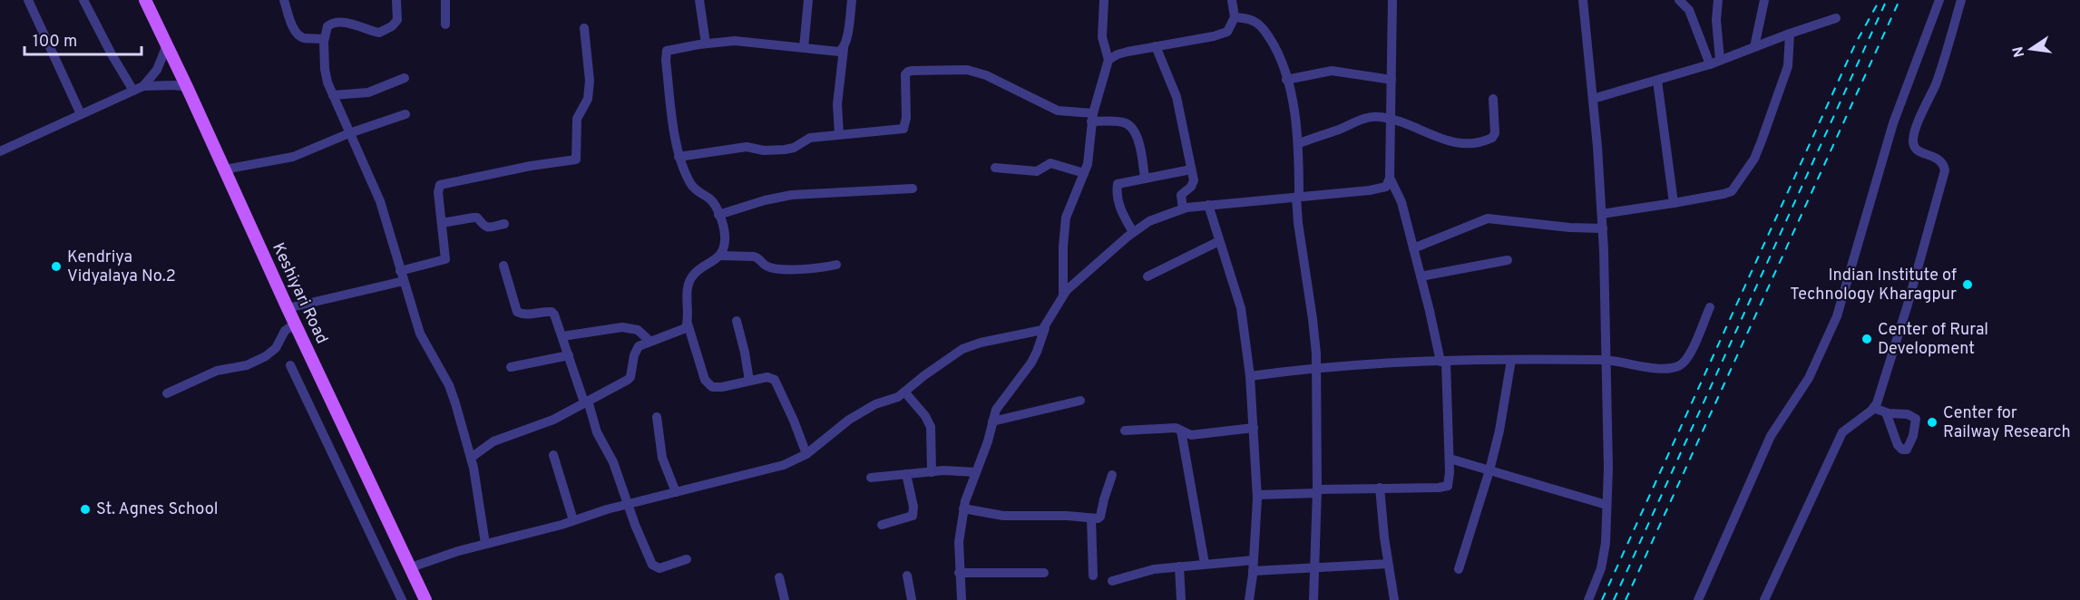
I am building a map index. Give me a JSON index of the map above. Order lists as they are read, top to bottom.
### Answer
{
  "streets": {
    "main road": ["Keshiyari Road"]
  },
  "places": [
    "Kendriya Vidyalaya No.2",
    "Indian Institute of Technology Kharagpur",
    "Center of Rural Development",
    "Center for Railway Research",
    "St. Agnes School"
  ],
  "scale_bar": "100 m",
  "north": "left"
}
